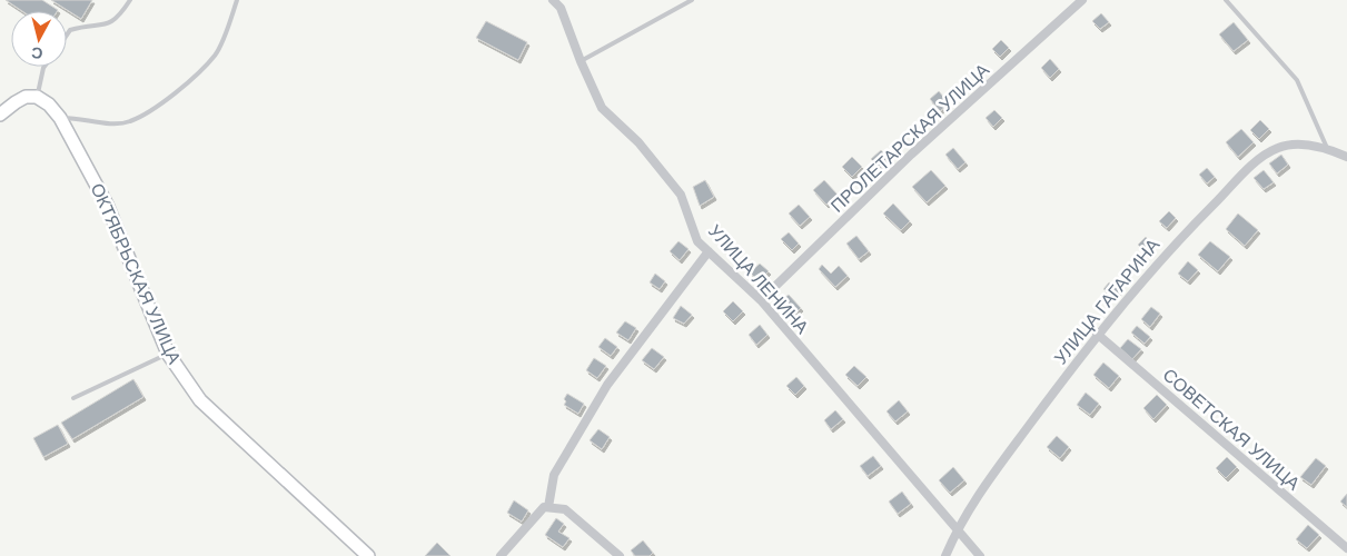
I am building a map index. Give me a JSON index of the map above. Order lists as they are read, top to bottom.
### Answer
{
  "streets": {
    "street": [
      "ПРОЛЕТАРСКАЯ УЛИЦА",
      "ОКТЯБРЬСКАЯ УЛИЦА",
      "УЛИЦА ЛЕНИНА",
      "УЛИЦА ГАГАРИНА",
      "СОВЕТСКАЯ УЛИЦА"
    ]
  },
  "crossings": [
    ["ПРОЛЕТАРСКАЯ УЛИЦА", "УЛИЦА ЛЕНИНА"],
    ["УЛИЦА ЛЕНИНА", "УЛИЦА ГАГАРИНА"],
    ["УЛИЦА ГАГАРИНА", "СОВЕТСКАЯ УЛИЦА"]
  ],
  "north": "bottom"
}
